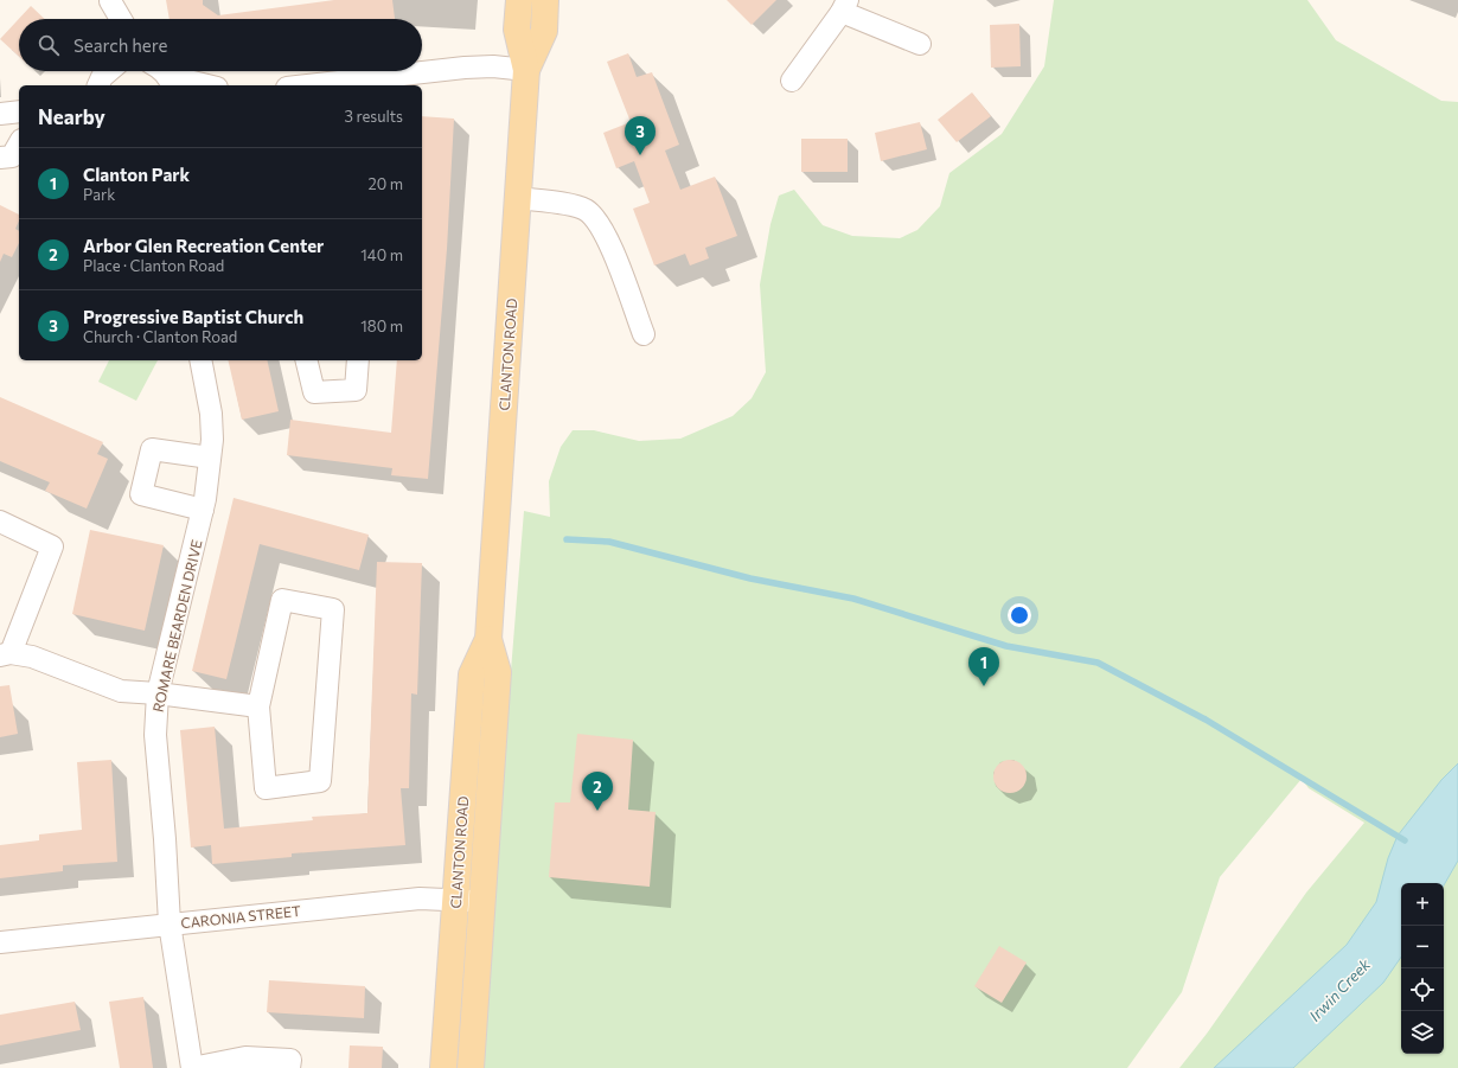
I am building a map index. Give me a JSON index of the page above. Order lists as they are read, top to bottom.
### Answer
{
  "streets": {
    "main road": ["CLANTON ROAD"],
    "street": ["ROMARE BEARDEN DRIVE", "CARONIA STREET"]
  },
  "crossings": [
    ["CLANTON ROAD", "CARONIA STREET"],
    ["ROMARE BEARDEN DRIVE", "CARONIA STREET"]
  ],
  "water": ["Irwin Creek"],
  "page": {
    "search": "Search here",
    "heading": ["Nearby", "3 results"],
    "pins": ["3", "1", "2"],
    "list": [
      {
        "mark": "1",
        "name": "Clanton Park",
        "note": "Park",
        "value": "20 m"
      },
      {
        "mark": "2",
        "name": "Arbor Glen Recreation Center",
        "note": "Place · Clanton Road",
        "value": "140 m"
      },
      {
        "mark": "3",
        "name": "Progressive Baptist Church",
        "note": "Church · Clanton Road",
        "value": "180 m"
      }
    ],
    "map_buttons": ["+", "−"]
  }
}
